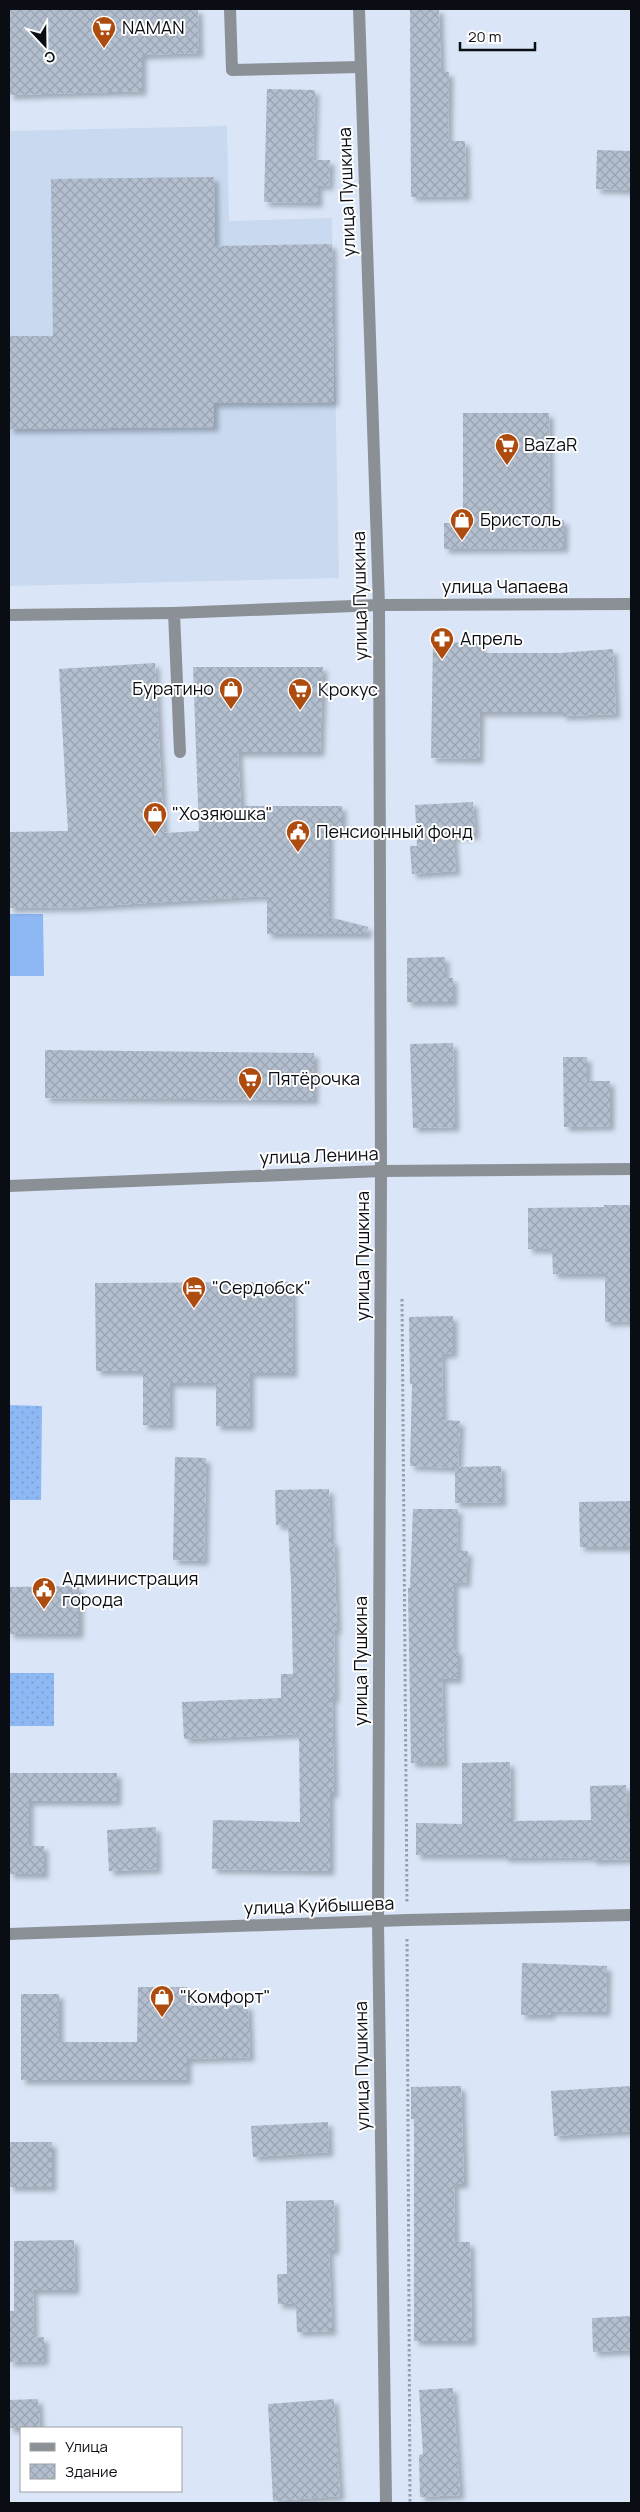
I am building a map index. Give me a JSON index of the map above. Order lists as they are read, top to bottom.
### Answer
{
  "streets": {
    "street": [
      "улица Пушкина",
      "улица Чапаева",
      "улица Ленина",
      "улица Куйбышева"
    ]
  },
  "crossings": [
    ["улица Пушкина", "улица Чапаева"],
    ["улица Пушкина", "улица Ленина"],
    ["улица Пушкина", "улица Куйбышева"]
  ],
  "places": {
    "supermarket": [
      "NAMAN",
      "BaZaR",
      "Крокус",
      "Пятёрочка"
    ],
    "shop": [
      "Бристоль",
      "Буратино",
      "\"Хозяюшка\"",
      "\"Комфорт\""
    ],
    "pharmacy": ["Апрель"],
    "public building": ["Пенсионный фонд", "Администрация города"],
    "hotel": ["\"Сердобск\""]
  },
  "legend": ["Улица", "Здание"],
  "scale_bar": "20 m",
  "north": "bottom"
}
